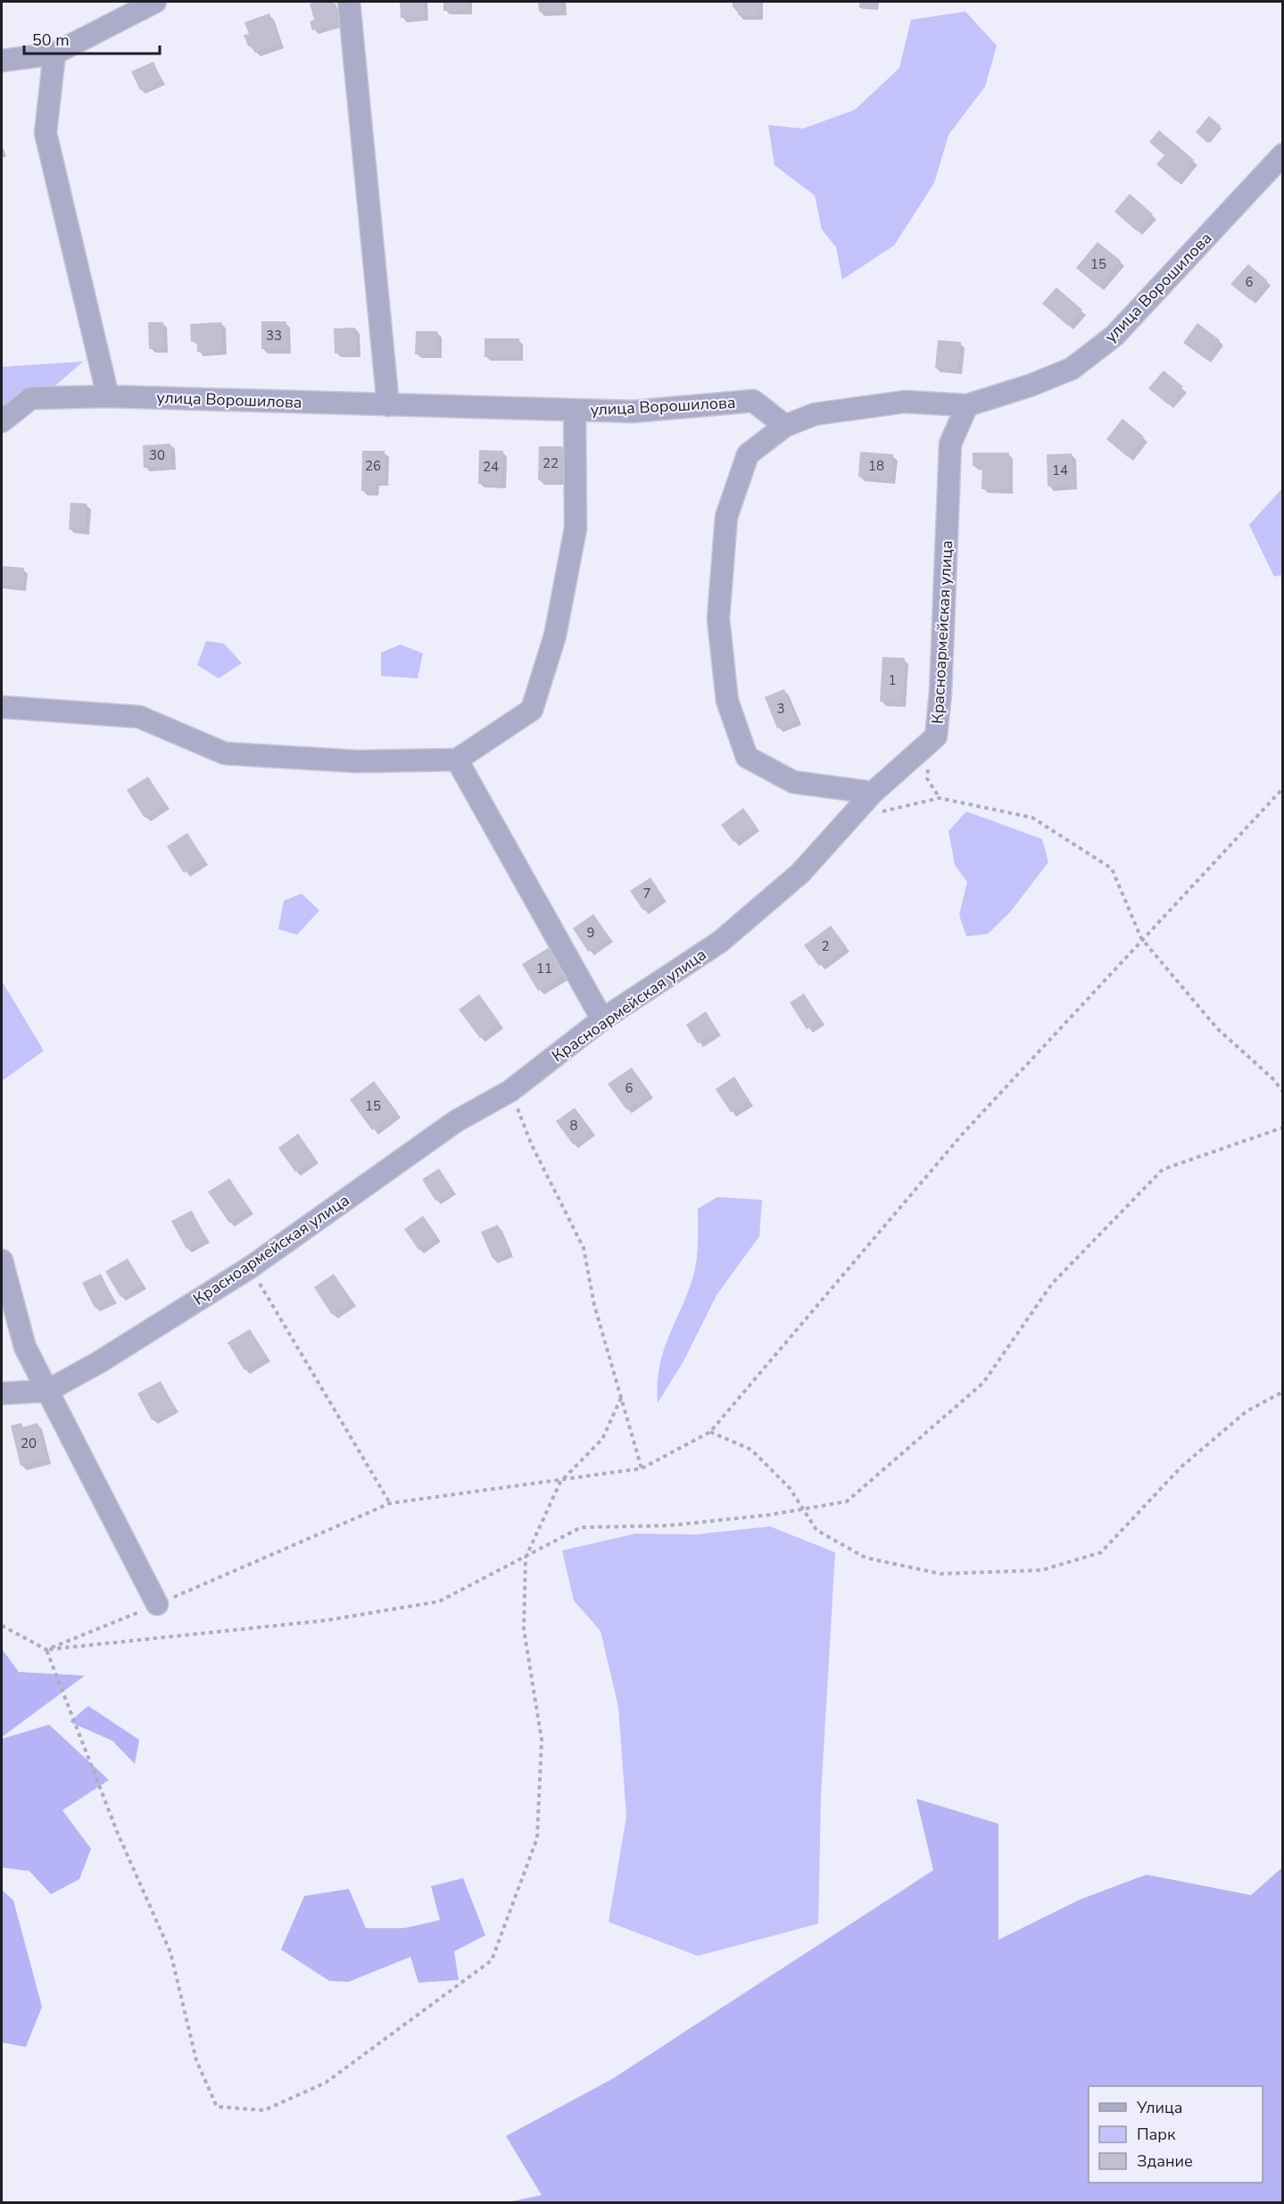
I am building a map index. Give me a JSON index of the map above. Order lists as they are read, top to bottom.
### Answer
{
  "streets": {
    "street": ["улица Ворошилова", "Красноармейская улица"]
  },
  "crossings": [
    ["улица Ворошилова", "Красноармейская улица"]
  ],
  "house_numbers": [
    "15",
    "6",
    "33",
    "30",
    "22",
    "26",
    "18",
    "24",
    "14",
    "1",
    "3",
    "7",
    "9",
    "2",
    "11",
    "6",
    "15",
    "8",
    "20"
  ],
  "legend": ["Улица", "Парк", "Здание"],
  "scale_bar": "50 m"
}
